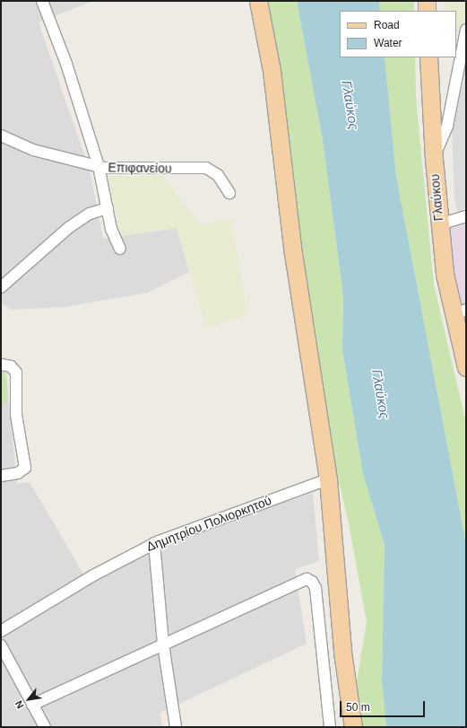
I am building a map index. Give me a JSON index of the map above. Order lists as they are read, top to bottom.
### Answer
{
  "streets": {
    "main road": ["Γλαύκου"],
    "street": ["Επιφανείου", "Δημητρίου Πολιορκητού"]
  },
  "water": ["Γλαύκος"],
  "legend": ["Road", "Water"],
  "scale_bar": "50 m",
  "north": "bottom left"
}
